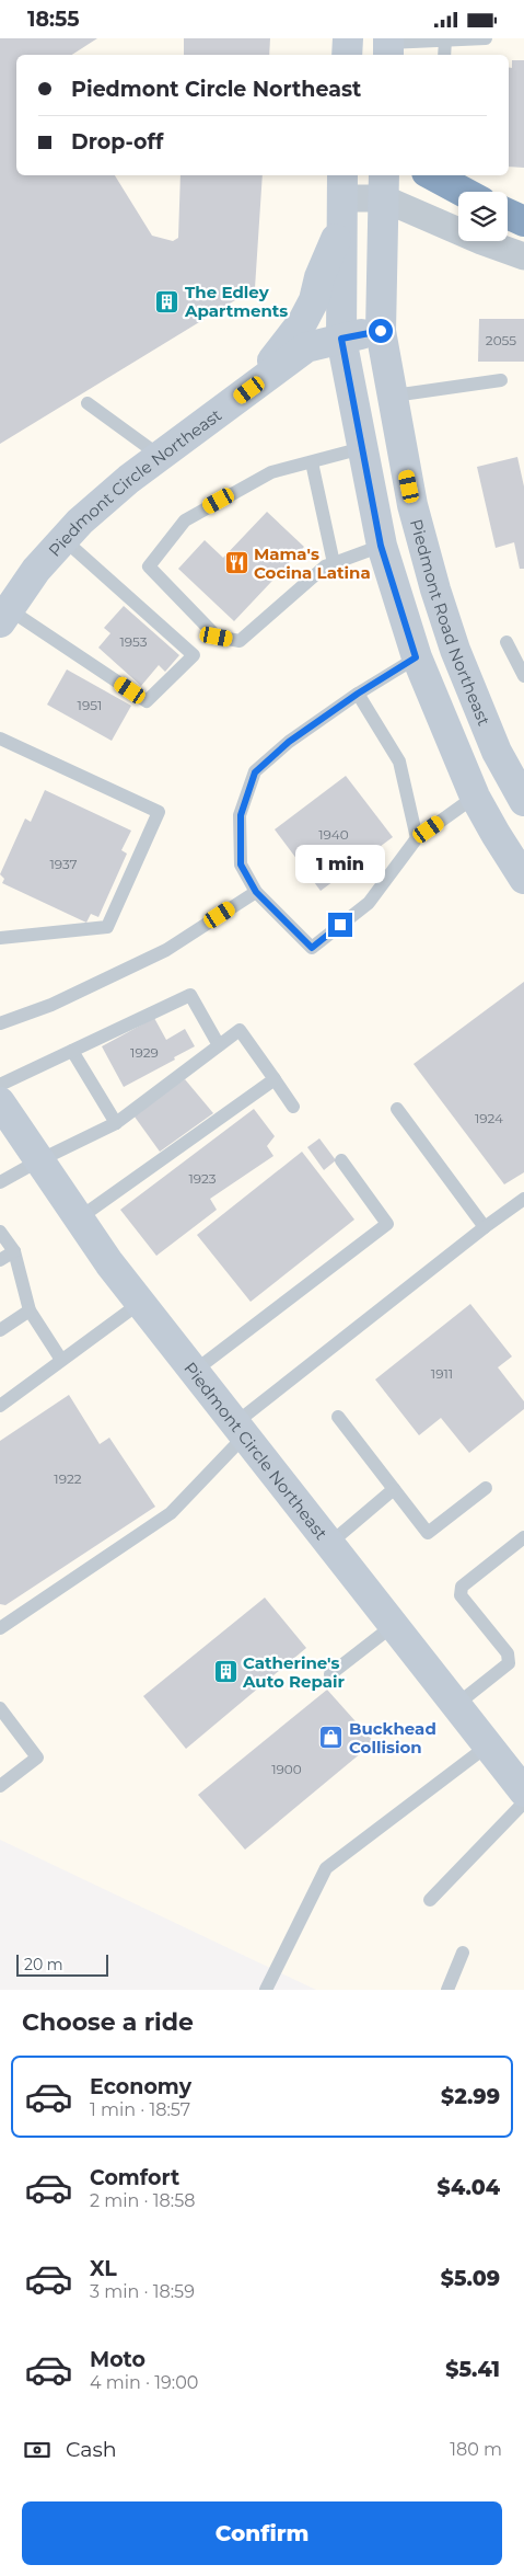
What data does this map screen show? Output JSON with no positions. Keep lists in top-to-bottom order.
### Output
{
  "streets": {
    "main road": ["Piedmont Circle Northeast", "Piedmont Road Northeast"]
  },
  "crossings": [
    ["Piedmont Circle Northeast", "Piedmont Road Northeast"]
  ],
  "places": {
    "building": ["The Edley Apartments", "Catherine's Auto Repair"],
    "restaurant": ["Mama's Cocina Latina"],
    "shop": ["Buckhead Collision"]
  },
  "house_numbers": [
    "2055",
    "1953",
    "1951",
    "1940",
    "1937",
    "1929",
    "1924",
    "1923",
    "1911",
    "1922",
    "1900"
  ],
  "scale_bar": "20 m",
  "page": {
    "status": "18:55",
    "banner": ["Piedmont Circle Northeast", "Drop-off"],
    "bubble": "1 min",
    "scale": "20 m",
    "heading": "Choose a ride",
    "list": [
      {
        "name": "Economy",
        "note": "1 min · 18:57",
        "value": "$2.99"
      },
      {
        "name": "Comfort",
        "note": "2 min · 18:58",
        "value": "$4.04"
      },
      {
        "name": "XL",
        "note": "3 min · 18:59",
        "value": "$5.09"
      },
      {
        "name": "Moto",
        "note": "4 min · 19:00",
        "value": "$5.41"
      }
    ],
    "pay": ["Cash", "180 m"],
    "buttons": "Confirm"
  }
}
